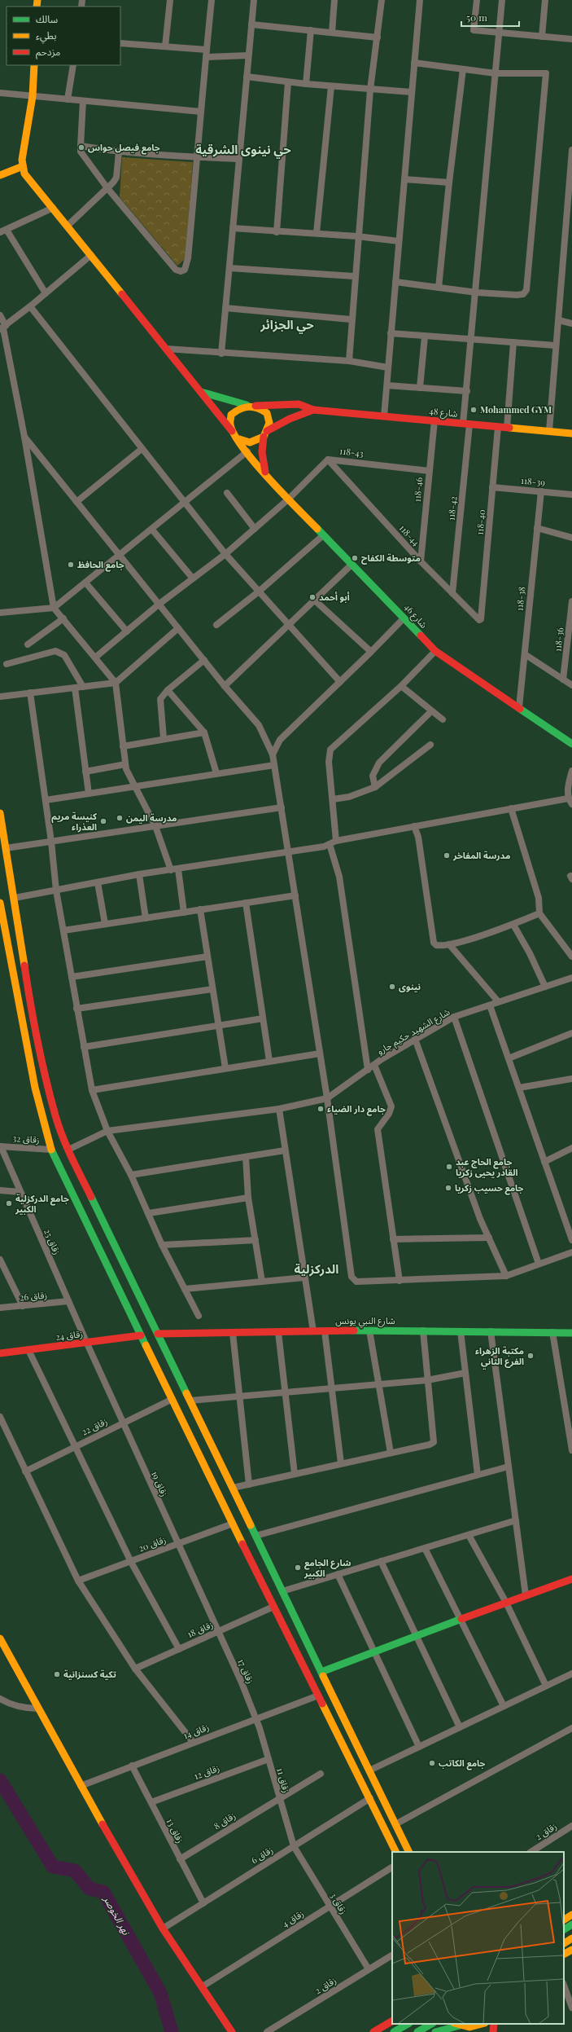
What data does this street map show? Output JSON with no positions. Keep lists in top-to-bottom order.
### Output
{
  "streets": {
    "main road": [
      "شارع 48",
      "شارع 46",
      "شارع النبي يونس",
      "زقاق 24"
    ],
    "street": [
      "118-43",
      "118-39",
      "118-46",
      "118-42",
      "118-40",
      "118-44",
      "118-38",
      "118-36",
      "شارع الشهيد حكيم جارو",
      "زقاق 32",
      "زقاق 25",
      "زقاق 26",
      "زقاق 22",
      "زقاق 19",
      "زقاق 20",
      "زقاق 18",
      "زقاق 17",
      "زقاق 14",
      "زقاق 12",
      "زقاق 11",
      "زقاق 8",
      "زقاق 13",
      "زقاق 2",
      "زقاق 6",
      "زقاق 3",
      "زقاق 4"
    ]
  },
  "crossings": [
    ["شارع 48", "118-46"],
    ["شارع 48", "118-42"],
    ["شارع 48", "118-40"],
    ["118-43", "118-46"],
    ["118-43", "118-44"],
    ["118-43", "شارع 46"],
    ["118-39", "118-40"],
    ["118-39", "118-38"],
    ["118-46", "118-44"],
    ["118-42", "118-44"],
    ["118-40", "118-44"],
    ["118-38", "شارع 46"],
    ["زقاق 32", "زقاق 25"],
    ["زقاق 25", "زقاق 26"],
    ["زقاق 25", "زقاق 24"],
    ["زقاق 25", "زقاق 19"],
    ["زقاق 24", "زقاق 19"],
    ["زقاق 22", "زقاق 19"],
    ["زقاق 19", "زقاق 20"],
    ["زقاق 19", "زقاق 18"],
    ["زقاق 19", "زقاق 17"],
    ["زقاق 18", "زقاق 17"],
    ["زقاق 17", "زقاق 14"],
    ["زقاق 17", "زقاق 11"],
    ["زقاق 14", "زقاق 11"],
    ["زقاق 14", "زقاق 13"],
    ["زقاق 12", "زقاق 11"],
    ["زقاق 12", "زقاق 13"],
    ["زقاق 11", "زقاق 8"],
    ["زقاق 11", "زقاق 6"],
    ["زقاق 11", "زقاق 3"],
    ["زقاق 8", "زقاق 13"],
    ["زقاق 13", "زقاق 6"],
    ["زقاق 2", "زقاق 3"],
    ["زقاق 6", "زقاق 3"],
    ["زقاق 3", "زقاق 4"]
  ],
  "districts": ["حي نينوى الشرقية", "حي الجزائر", "الدركزلية"],
  "water": ["نهر الخوصر"],
  "places": [
    "جامع فيصل حواس",
    "Mohammed GYM",
    "متوسطة الكفاح",
    "جامع الحافظ",
    "أبو أحمد",
    "مدرسة اليمن",
    "كنيسة مريم العذراء",
    "مدرسة المفاخر",
    "نينوى",
    "جامع دار الضياء",
    "جامع الحاج عبد القادر يحيى زكريا",
    "جامع حسيب زكريا",
    "جامع الدركزلية الكبير",
    "مكتبة الزهراء الفرع الثاني",
    "شارع الجامع الكبير",
    "تكية كسنزانية",
    "جامع الكاتب"
  ],
  "legend": ["سالك", "بطيء", "مزدحم"],
  "scale_bar": "50 m"
}
